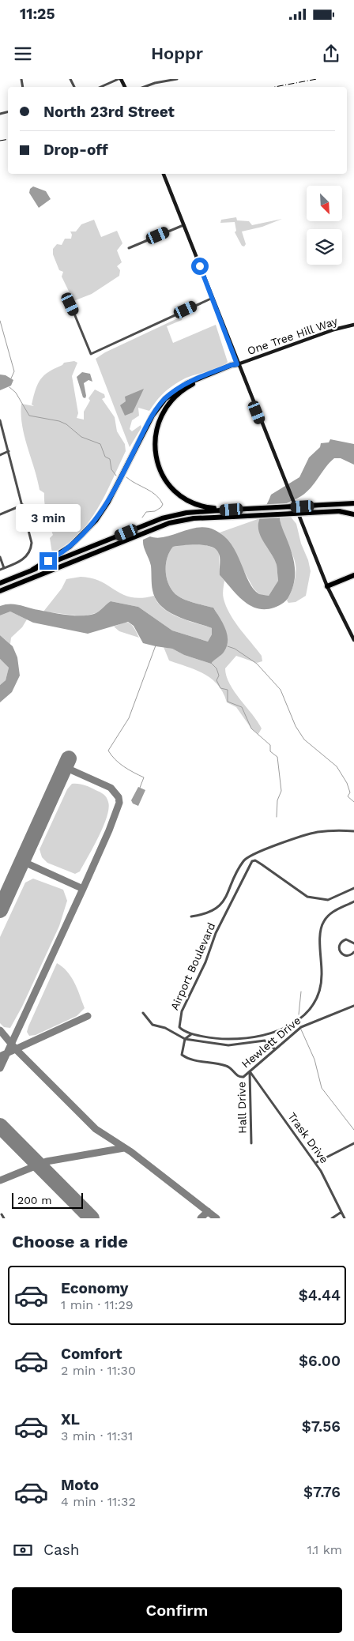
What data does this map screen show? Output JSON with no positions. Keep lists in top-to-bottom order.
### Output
{
  "streets": {
    "main road": ["One Tree Hill Way"],
    "street": [
      "Airport Boulevard",
      "Hewlett Drive",
      "Hall Drive",
      "Trask Drive"
    ]
  },
  "crossings": [
    ["Hewlett Drive", "Hall Drive"],
    ["Hewlett Drive", "Trask Drive"],
    ["Hall Drive", "Trask Drive"]
  ],
  "scale_bar": "200 m",
  "north": "bottom right",
  "page": {
    "status": "11:25",
    "header": "Hoppr",
    "banner": ["North 23rd Street", "Drop-off"],
    "bubble": "3 min",
    "scale": "200 m",
    "heading": "Choose a ride",
    "list": [
      {
        "name": "Economy",
        "note": "1 min · 11:29",
        "value": "$4.44"
      },
      {
        "name": "Comfort",
        "note": "2 min · 11:30",
        "value": "$6.00"
      },
      {
        "name": "XL",
        "note": "3 min · 11:31",
        "value": "$7.56"
      },
      {
        "name": "Moto",
        "note": "4 min · 11:32",
        "value": "$7.76"
      }
    ],
    "pay": ["Cash", "1.1 km"],
    "buttons": "Confirm"
  }
}
